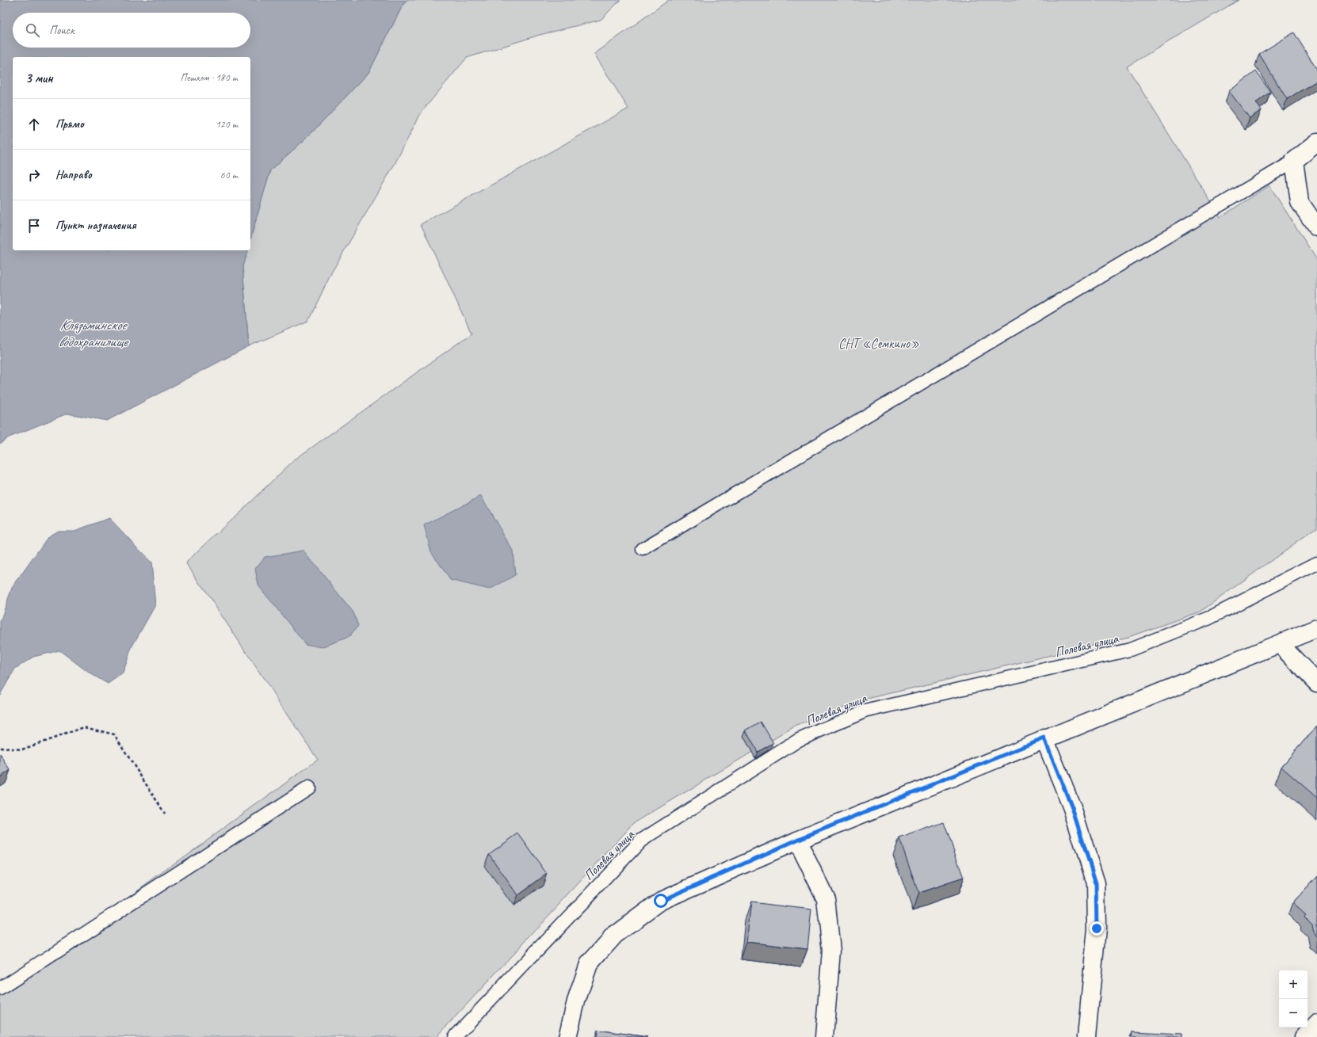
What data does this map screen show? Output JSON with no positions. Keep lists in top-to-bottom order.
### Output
{
  "streets": {
    "lane": ["Полевая улица"]
  },
  "water": ["Клязьминское водохранилище"],
  "parks": ["СНТ «Семкино»"],
  "page": {
    "search": "Поиск",
    "heading": ["3 мин", "Пешком · 180 m"],
    "list": [
      ["Прямо", "120 m"],
      ["Направо", "60 m"],
      "Пункт назначения"
    ],
    "map_buttons": ["+", "−"]
  }
}
